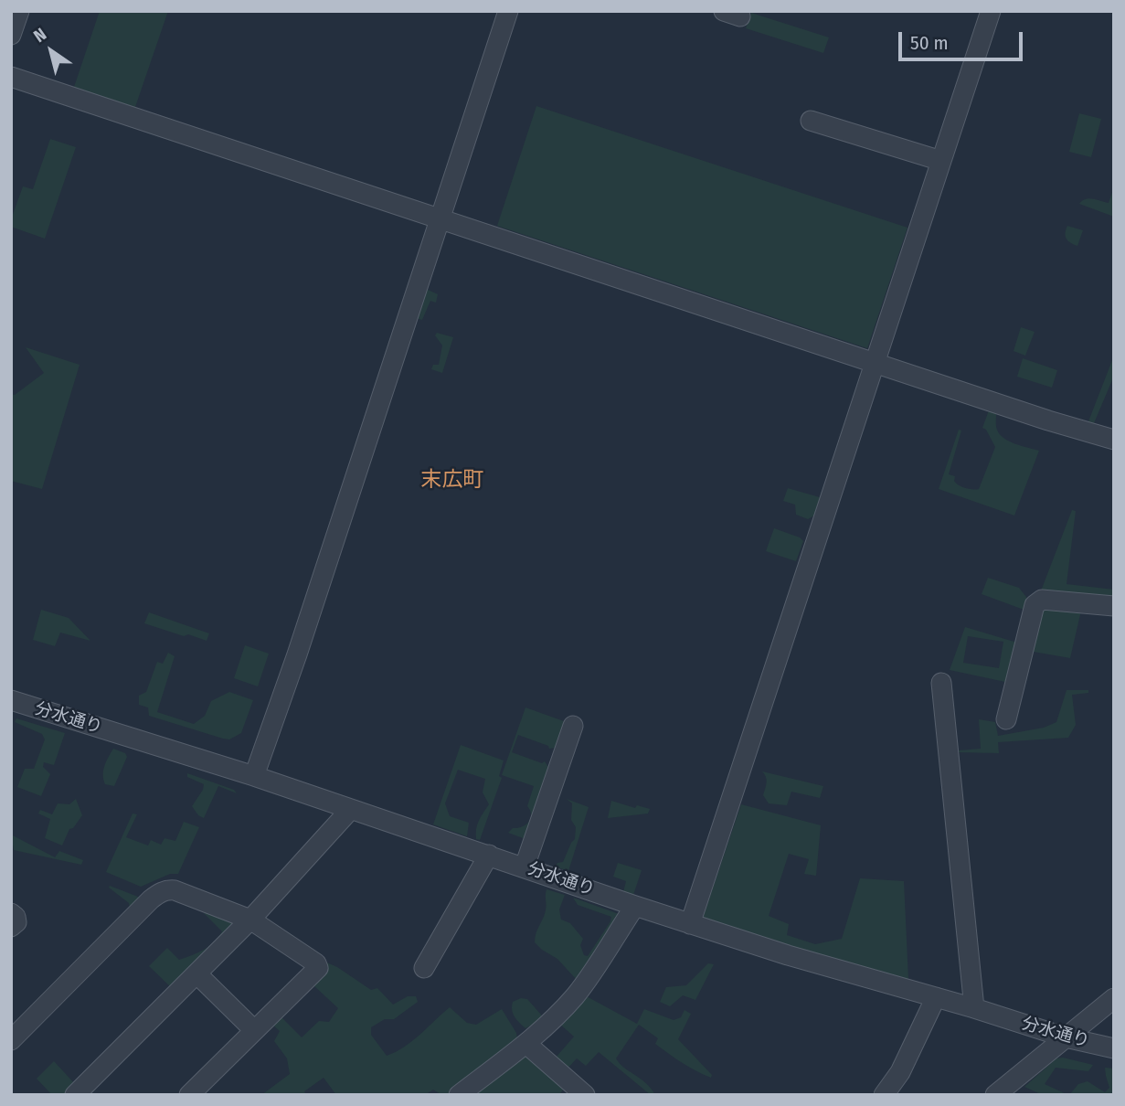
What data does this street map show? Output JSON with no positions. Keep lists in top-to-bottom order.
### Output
{
  "streets": {
    "street": ["分水通り"]
  },
  "districts": ["末広町"],
  "scale_bar": "50 m",
  "north": "top left"
}
